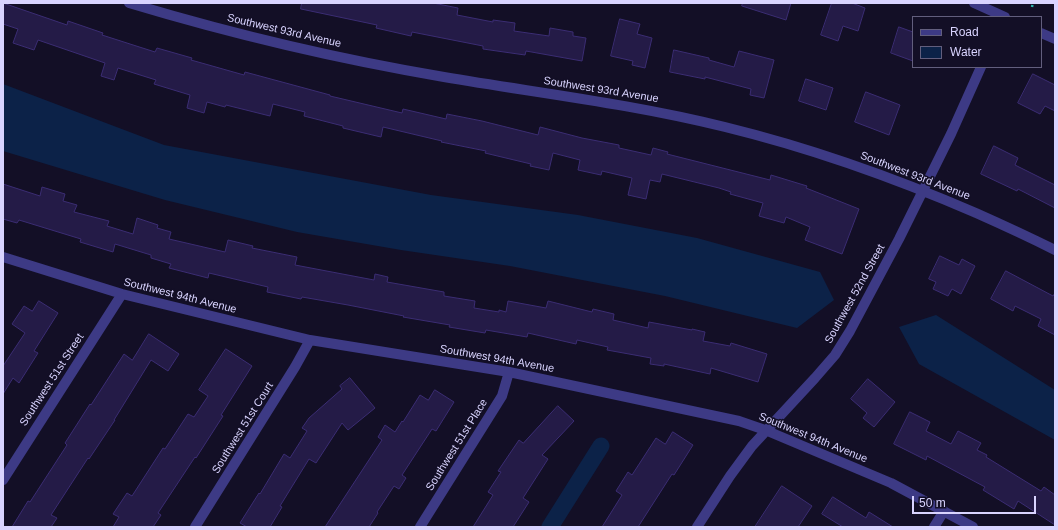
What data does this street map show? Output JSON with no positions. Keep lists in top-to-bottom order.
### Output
{
  "streets": {
    "street": [
      "Southwest 93rd Avenue",
      "Southwest 52nd Street",
      "Southwest 94th Avenue",
      "Southwest 51st Street",
      "Southwest 51st Court",
      "Southwest 51st Place"
    ]
  },
  "crossings": [
    ["Southwest 93rd Avenue", "Southwest 52nd Street"],
    ["Southwest 52nd Street", "Southwest 94th Avenue"],
    ["Southwest 94th Avenue", "Southwest 51st Street"],
    ["Southwest 94th Avenue", "Southwest 51st Court"],
    ["Southwest 94th Avenue", "Southwest 51st Place"]
  ],
  "legend": ["Road", "Water"],
  "scale_bar": "50 m"
}
